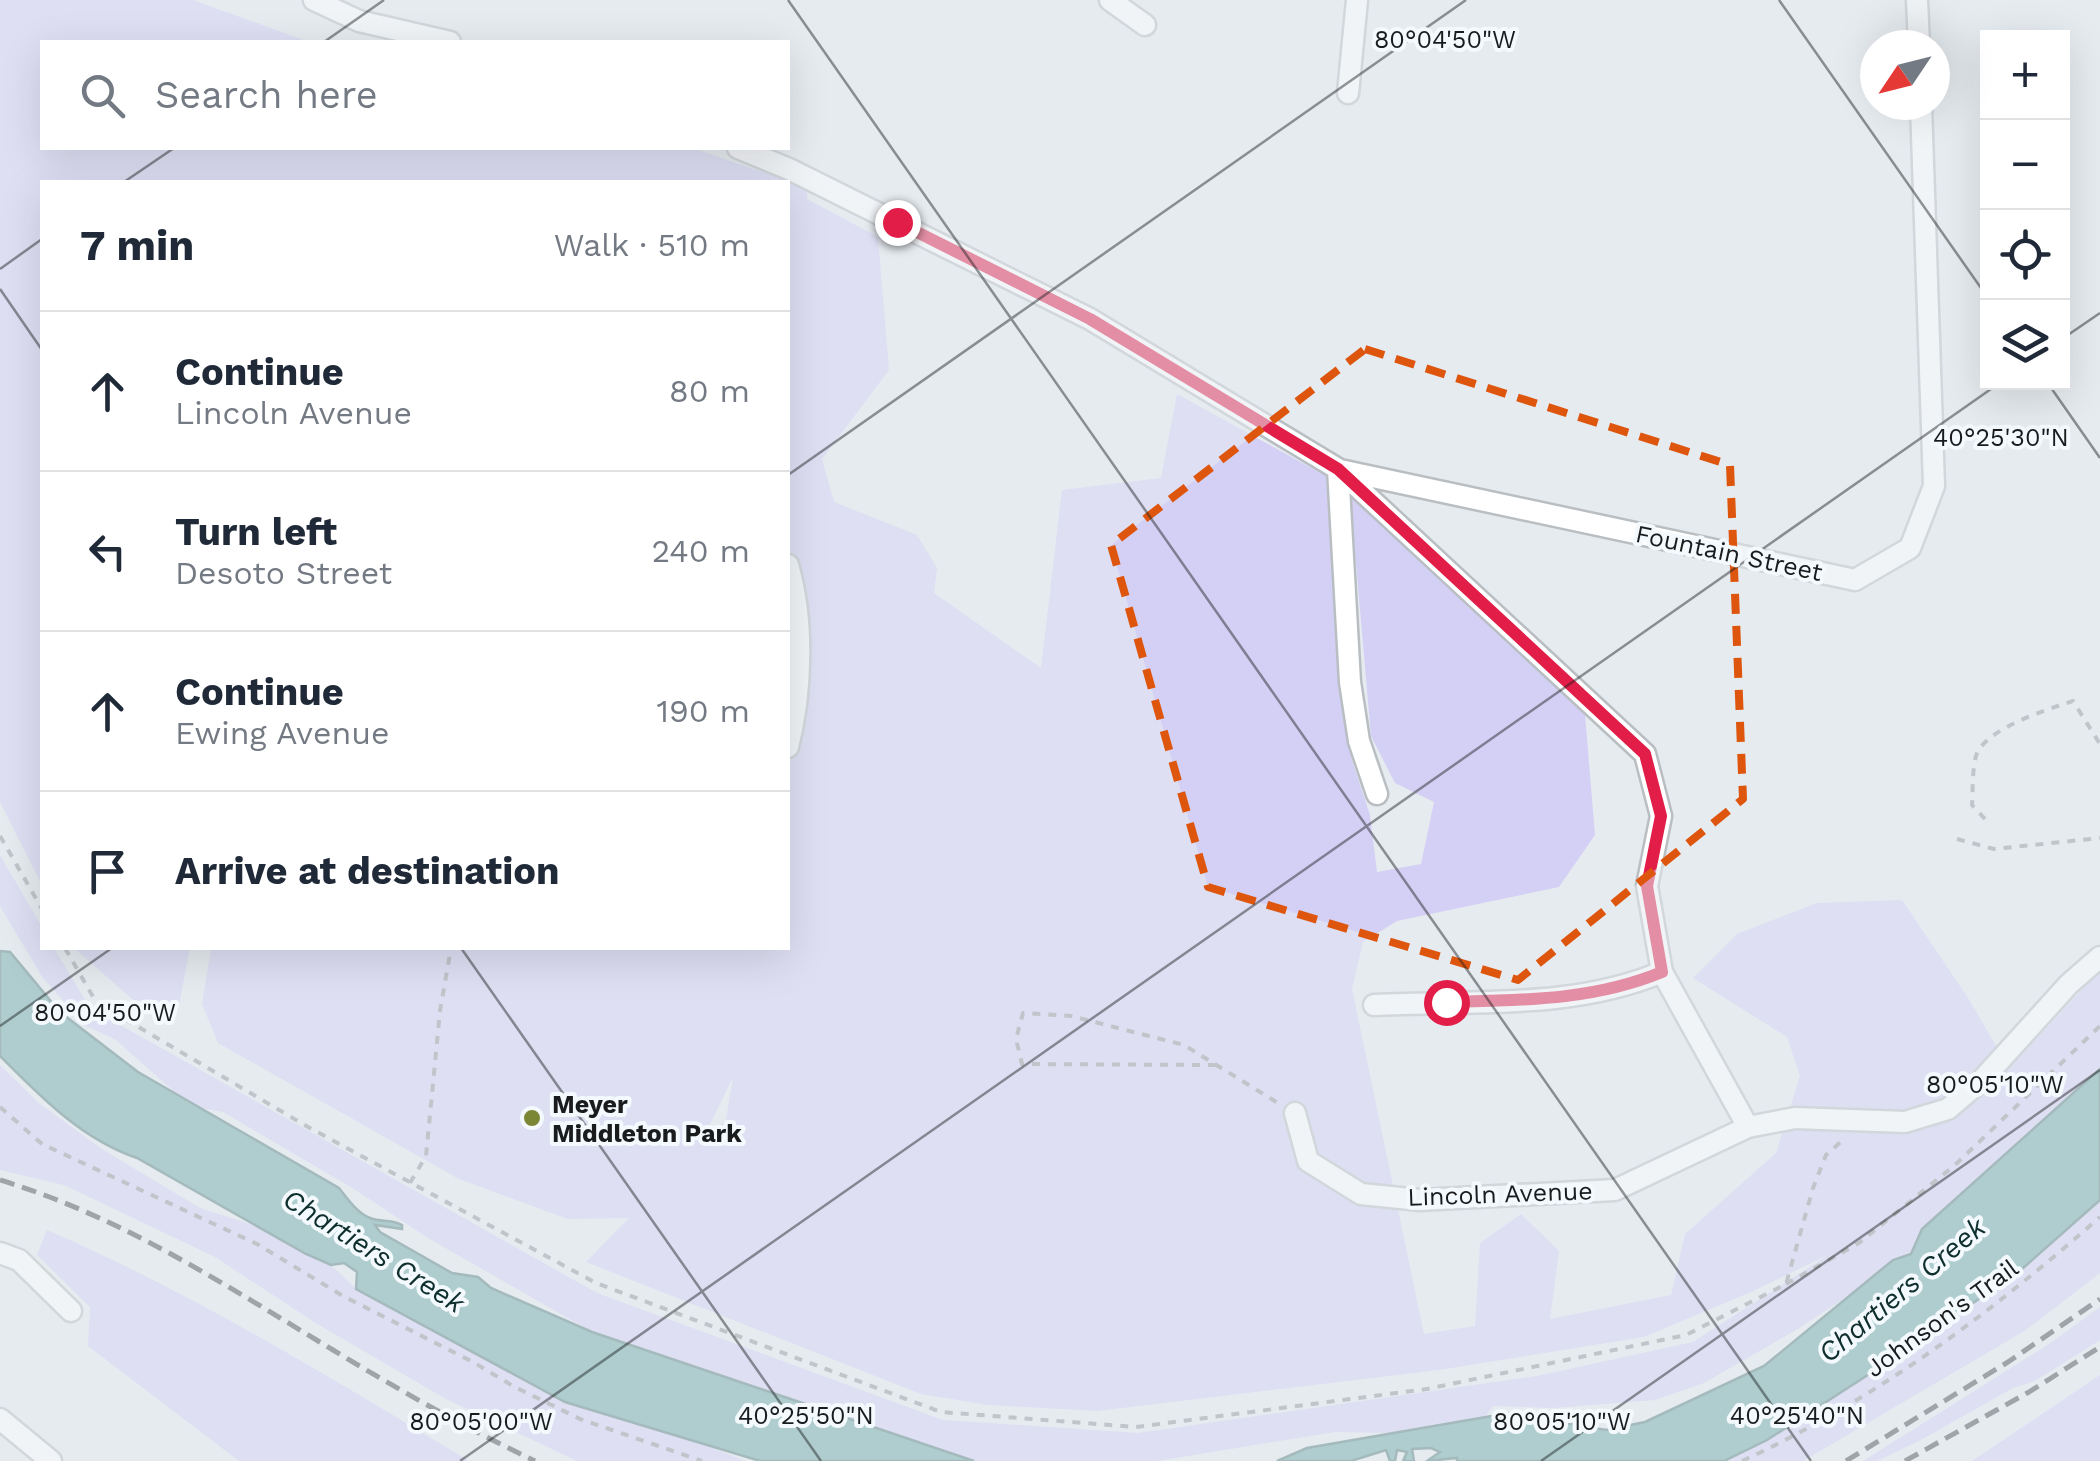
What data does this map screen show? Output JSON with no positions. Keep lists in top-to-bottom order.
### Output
{
  "streets": {
    "street": ["Fountain Street", "Lincoln Avenue"],
    "path": ["Johnson's Trail"]
  },
  "water": ["Chartiers Creek"],
  "places": ["Meyer Middleton Park"],
  "north": "bottom left",
  "page": {
    "map_buttons": ["+", "−"],
    "search": "Search here",
    "heading": ["7 min", "Walk · 510 m"],
    "list": [
      ["Continue", "Lincoln Avenue", "80 m"],
      ["Turn left", "Desoto Street", "240 m"],
      ["Continue", "Ewing Avenue", "190 m"],
      "Arrive at destination"
    ]
  },
  "coordinates": [
    "80°04'50\"W",
    "40°25'30\"N",
    "80°05'10\"W",
    "40°25'50\"N",
    "40°25'40\"N",
    "80°05'00\"W"
  ]
}
